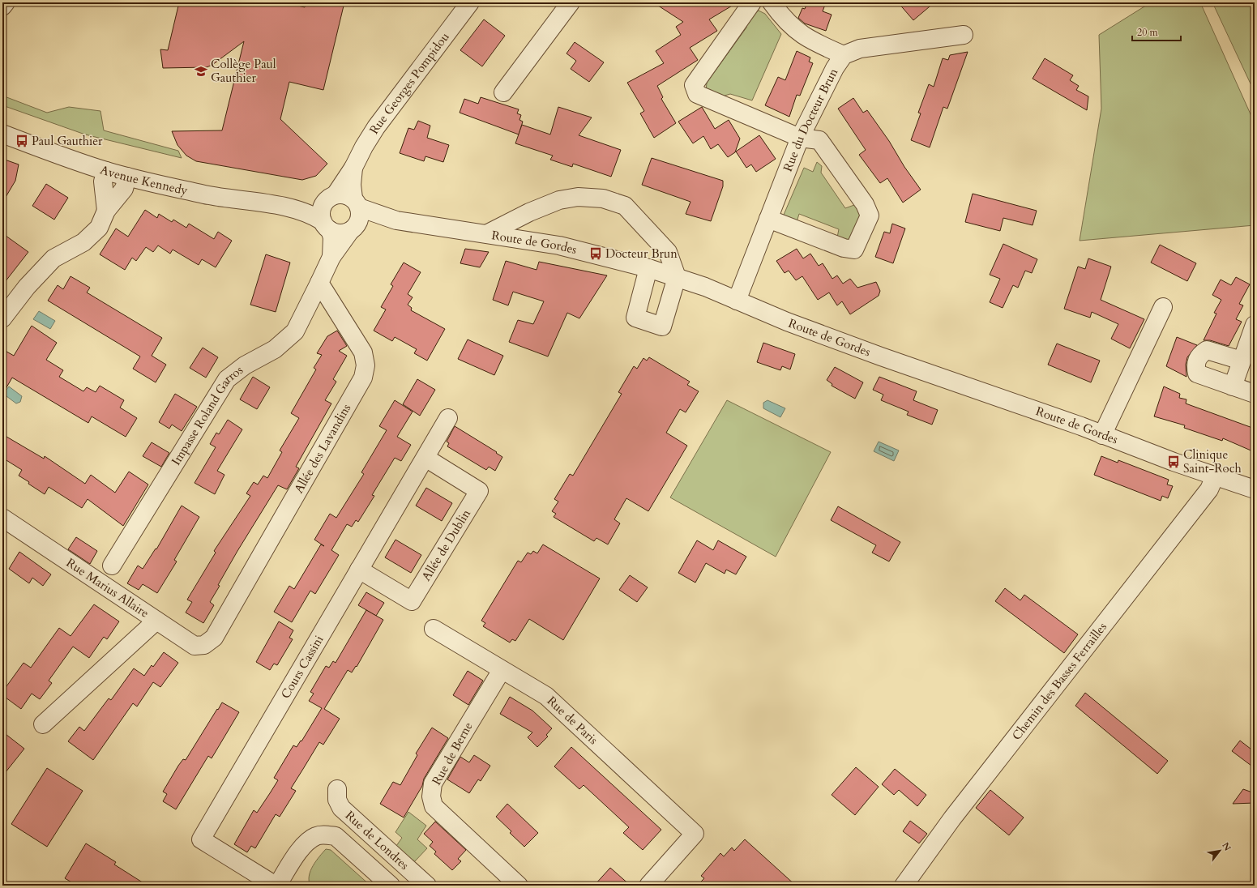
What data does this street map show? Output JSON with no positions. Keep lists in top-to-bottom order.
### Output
{
  "streets": {
    "street": [
      "Rue Georges Pompidou",
      "Rue du Docteur Brun",
      "Avenue Kennedy",
      "Route de Gordes",
      "Impasse Roland Garros",
      "Allée des Lavandins",
      "Allée de Dublin",
      "Rue Marius Allaire",
      "Cours Cassini",
      "Chemin des Basses Ferrailles",
      "Rue de Paris",
      "Rue de Berne",
      "Rue de Londres"
    ]
  },
  "crossings": [
    ["Rue Georges Pompidou", "Avenue Kennedy"],
    ["Rue Georges Pompidou", "Route de Gordes"],
    ["Rue du Docteur Brun", "Route de Gordes"],
    ["Avenue Kennedy", "Route de Gordes"],
    ["Route de Gordes", "Chemin des Basses Ferrailles"],
    ["Impasse Roland Garros", "Allée des Lavandins"],
    ["Allée des Lavandins", "Rue Marius Allaire"],
    ["Allée de Dublin", "Cours Cassini"],
    ["Rue de Paris", "Rue de Berne"]
  ],
  "places": {
    "school or university": ["Collège Paul Gauthier"],
    "bus stop": ["Paul Gauthier", "Docteur Brun", "Clinique Saint-Roch"]
  },
  "scale_bar": "20 m",
  "north": "top right"
}
